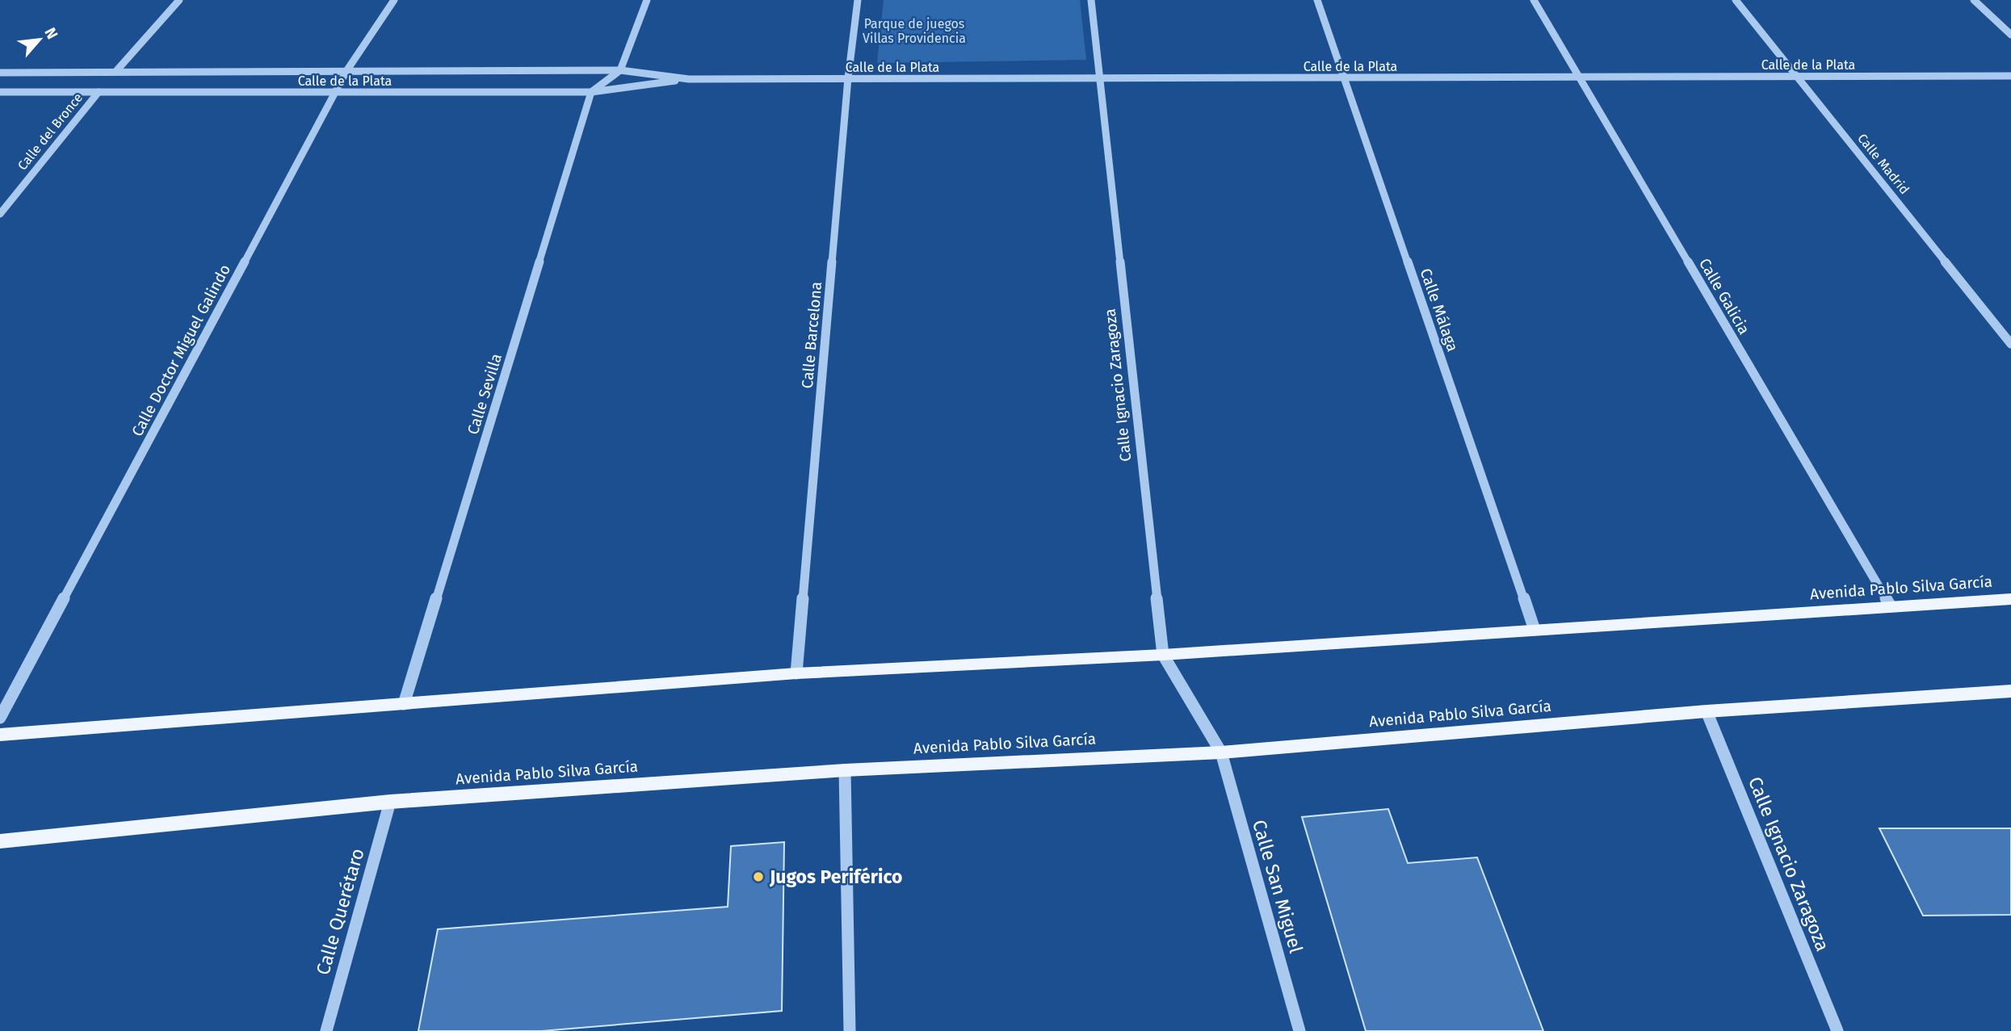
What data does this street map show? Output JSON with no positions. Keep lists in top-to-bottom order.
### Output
{
  "streets": {
    "main road": ["Avenida Pablo Silva García"],
    "street": [
      "Calle de la Plata",
      "Calle del Bronce",
      "Calle Madrid",
      "Calle Galicia",
      "Calle Málaga",
      "Calle Barcelona",
      "Calle Doctor Miguel Galindo",
      "Calle Ignacio Zaragoza",
      "Calle Sevilla",
      "Calle San Miguel",
      "Calle Querétaro"
    ]
  },
  "crossings": [
    ["Calle de la Plata", "Calle del Bronce"],
    ["Calle de la Plata", "Calle Madrid"],
    ["Calle de la Plata", "Calle Galicia"],
    ["Calle de la Plata", "Calle Málaga"],
    ["Calle de la Plata", "Calle Barcelona"],
    ["Calle de la Plata", "Calle Doctor Miguel Galindo"],
    ["Calle de la Plata", "Calle Ignacio Zaragoza"],
    ["Calle de la Plata", "Calle Sevilla"],
    ["Calle Galicia", "Avenida Pablo Silva García"],
    ["Calle Málaga", "Avenida Pablo Silva García"],
    ["Calle Barcelona", "Avenida Pablo Silva García"],
    ["Calle Ignacio Zaragoza", "Avenida Pablo Silva García"],
    ["Calle Ignacio Zaragoza", "Calle San Miguel"],
    ["Calle Sevilla", "Avenida Pablo Silva García"],
    ["Avenida Pablo Silva García", "Calle San Miguel"],
    ["Avenida Pablo Silva García", "Calle Querétaro"]
  ],
  "parks": ["Parque de juegos Villas Providencia"],
  "places": ["Jugos Periférico"],
  "north": "top right"
}
